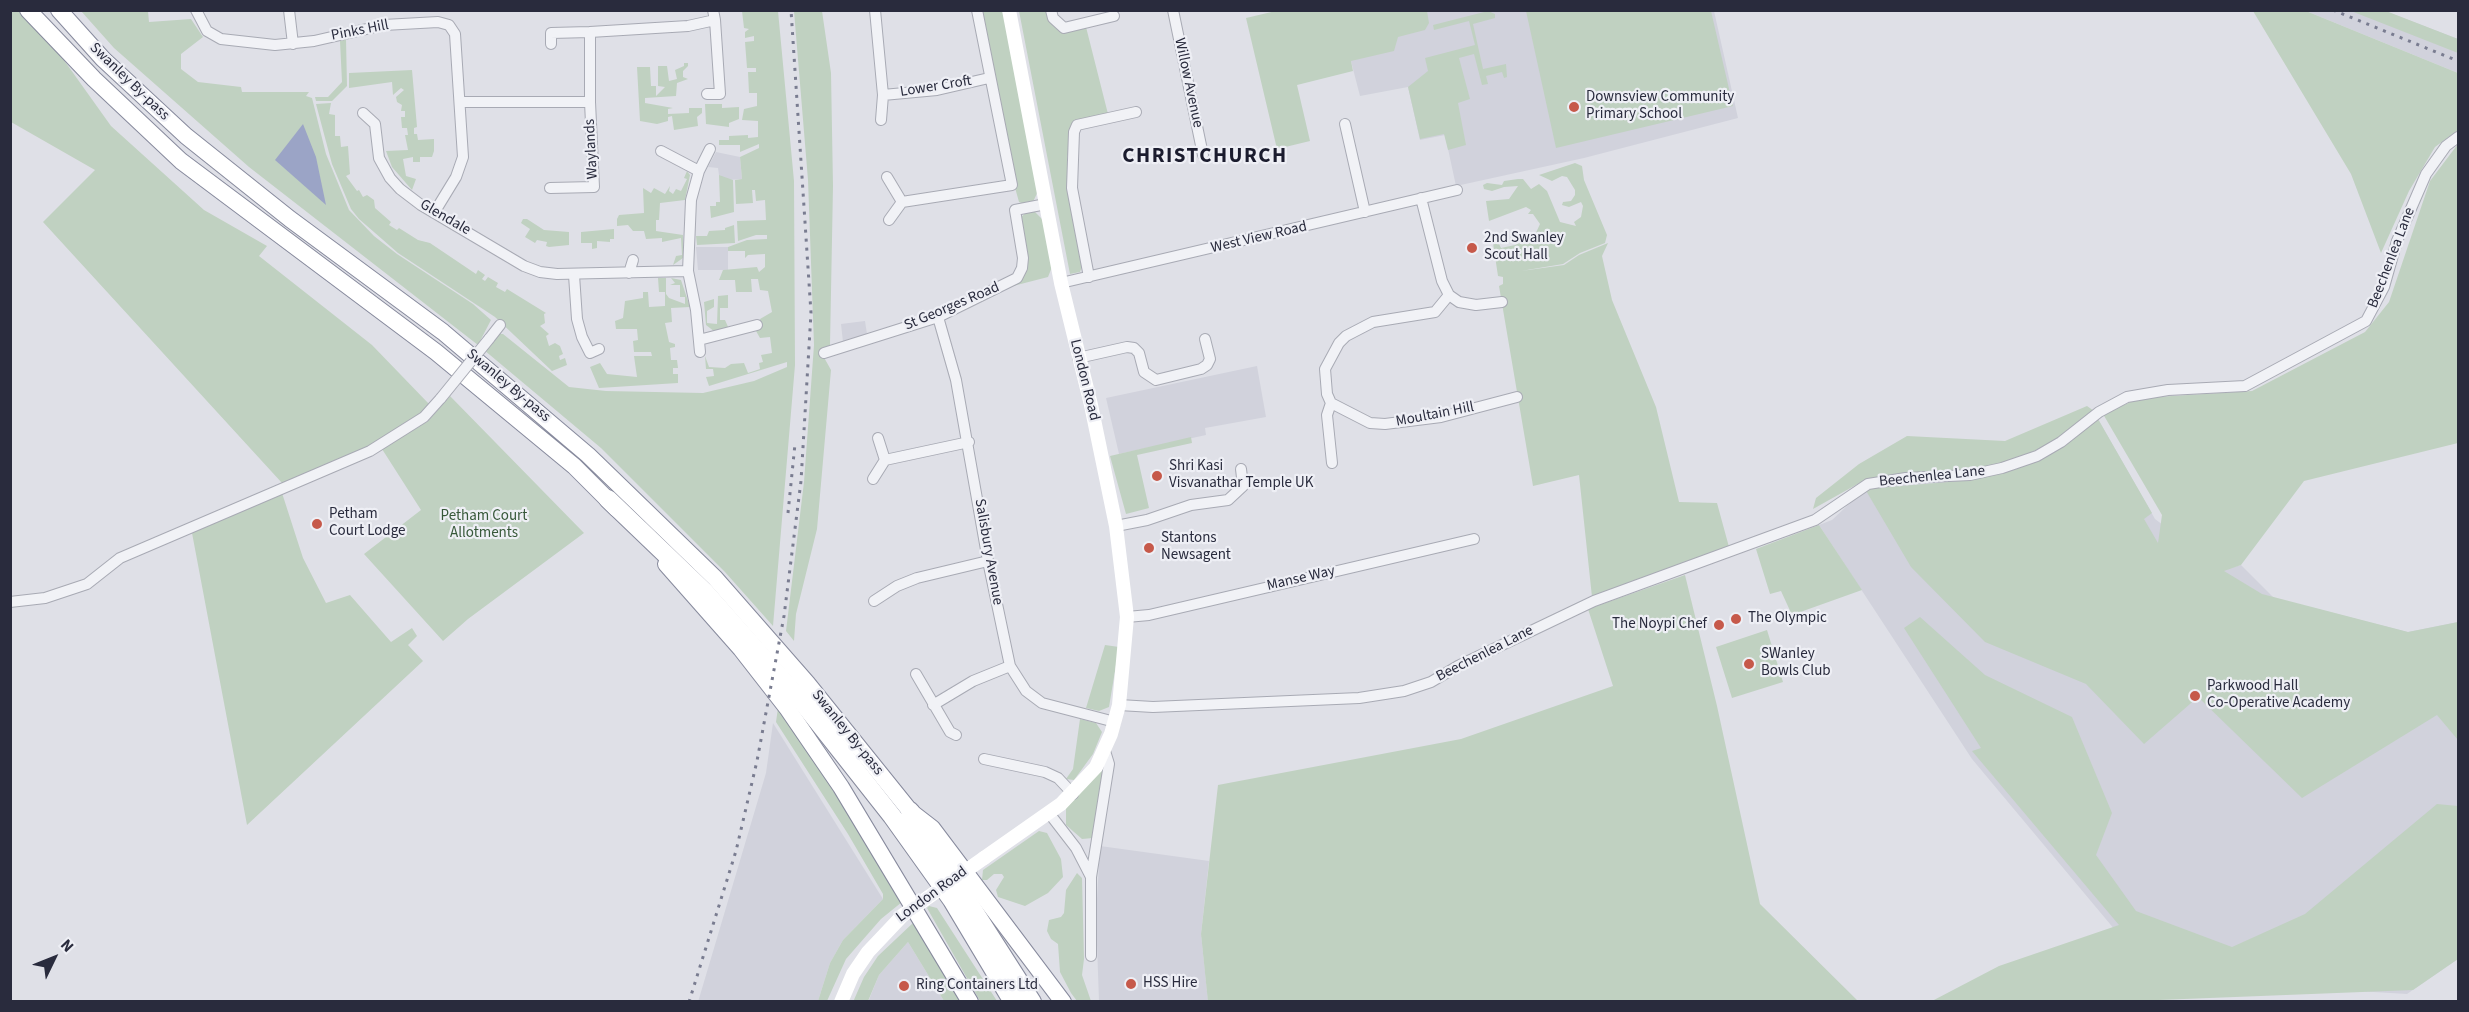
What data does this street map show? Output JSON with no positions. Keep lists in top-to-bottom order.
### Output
{
  "streets": {
    "highway": ["Swanley By-pass"],
    "main road": ["London Road"],
    "street": [
      "Pinks Hill",
      "Willow Avenue",
      "Lower Croft",
      "Waylands",
      "Glendale",
      "West View Road",
      "Beechenlea Lane",
      "St Georges Road",
      "Moultain Hill",
      "Salisbury Avenue",
      "Manse Way"
    ]
  },
  "crossings": [
    ["Pinks Hill", "Waylands"],
    ["Pinks Hill", "Glendale"],
    ["West View Road", "London Road"],
    ["Beechenlea Lane", "London Road"],
    ["St Georges Road", "London Road"],
    ["St Georges Road", "Salisbury Avenue"],
    ["London Road", "Salisbury Avenue"],
    ["London Road", "Manse Way"]
  ],
  "districts": ["CHRISTCHURCH"],
  "parks": ["Petham Court Allotments"],
  "places": [
    "Downsview Community Primary School",
    "2nd Swanley Scout Hall",
    "Shri Kasi Visvanathar Temple UK",
    "Petham Court Lodge",
    "Stantons Newsagent",
    "The Olympic",
    "The Noypi Chef",
    "SWanley Bowls Club",
    "Parkwood Hall Co-Operative Academy",
    "HSS Hire",
    "Ring Containers Ltd"
  ],
  "north": "top right"
}
